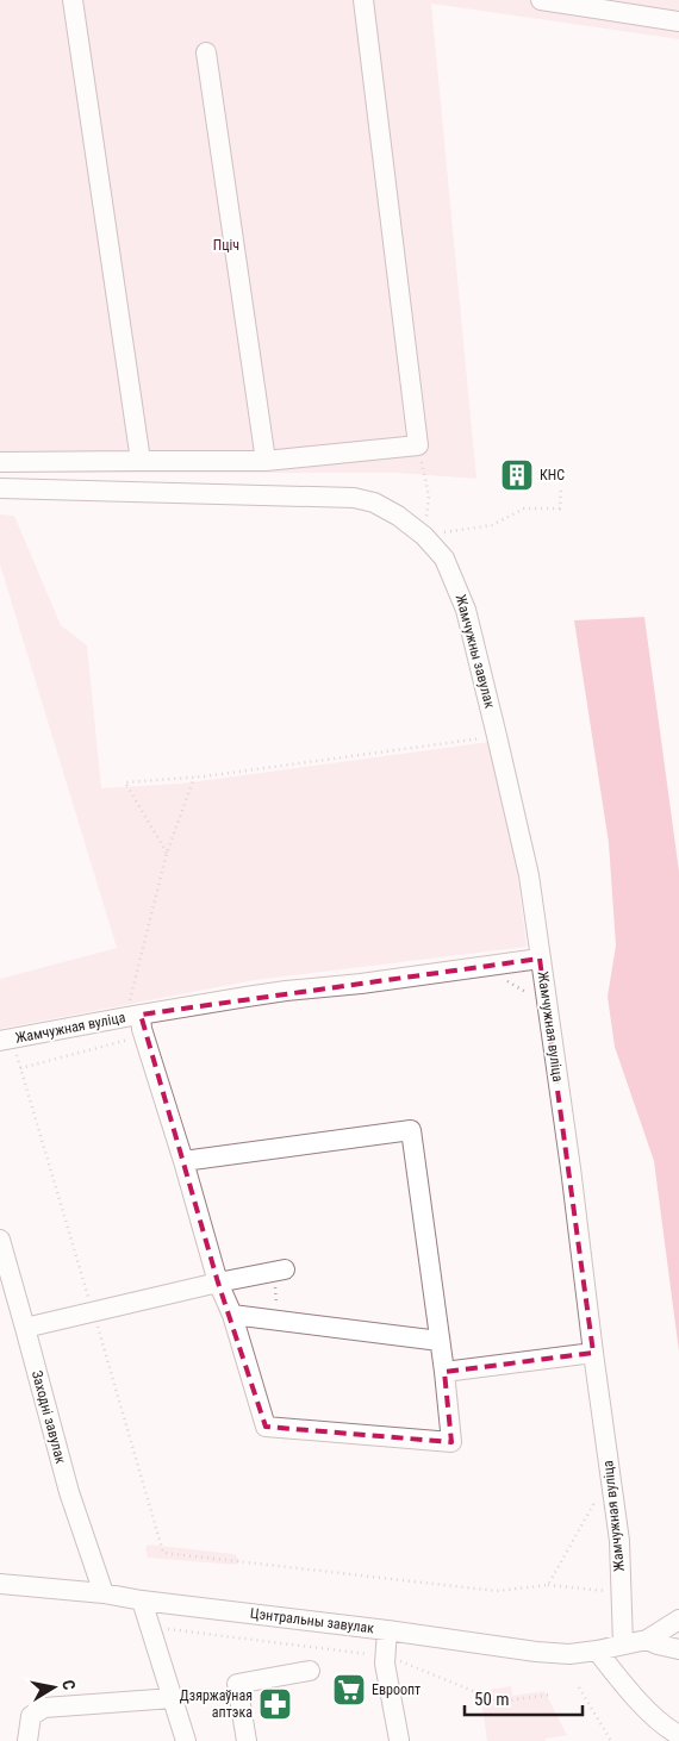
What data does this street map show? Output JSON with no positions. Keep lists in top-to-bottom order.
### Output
{
  "streets": {
    "street": [
      "Жамчужны завулак",
      "Жамчужная вуліца",
      "Заходні завулак",
      "Цэнтральны завулак"
    ]
  },
  "crossings": [
    ["Жамчужны завулак", "Жамчужная вуліца"],
    ["Жамчужная вуліца", "Цэнтральны завулак"],
    ["Заходні завулак", "Цэнтральны завулак"]
  ],
  "parks": ["Пціч"],
  "places": {
    "building": ["КНС"],
    "supermarket": ["Евроопт"],
    "pharmacy": ["Дзяржаўная аптэка"]
  },
  "scale_bar": "50 m",
  "north": "right"
}
